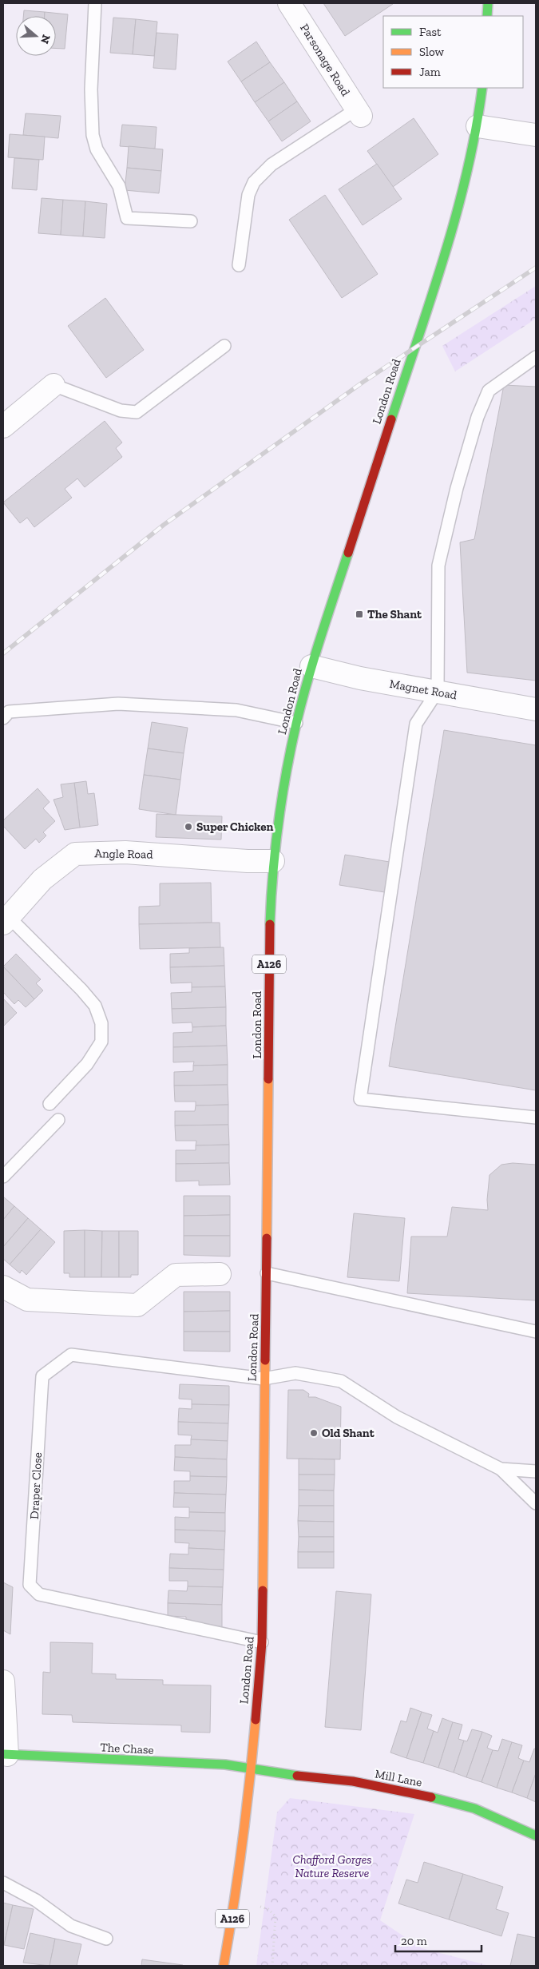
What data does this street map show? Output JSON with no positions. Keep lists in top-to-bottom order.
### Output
{
  "streets": {
    "main road": [
      "London Road",
      "A126",
      "The Chase",
      "Mill Lane"
    ],
    "street": ["Parsonage Road", "Magnet Road", "Angle Road"],
    "lane": ["Draper Close"]
  },
  "crossings": [
    ["London Road", "Magnet Road"],
    ["London Road", "Angle Road"],
    ["London Road", "Draper Close"],
    ["London Road", "The Chase"],
    ["London Road", "Mill Lane"],
    ["The Chase", "Mill Lane"]
  ],
  "parks": ["Chafford Gorges Nature Reserve"],
  "places": {
    "transit": ["The Shant"],
    "other": ["Super Chicken", "Old Shant"]
  },
  "legend": ["Fast", "Slow", "Jam"],
  "scale_bar": "20 m",
  "north": "right"
}
